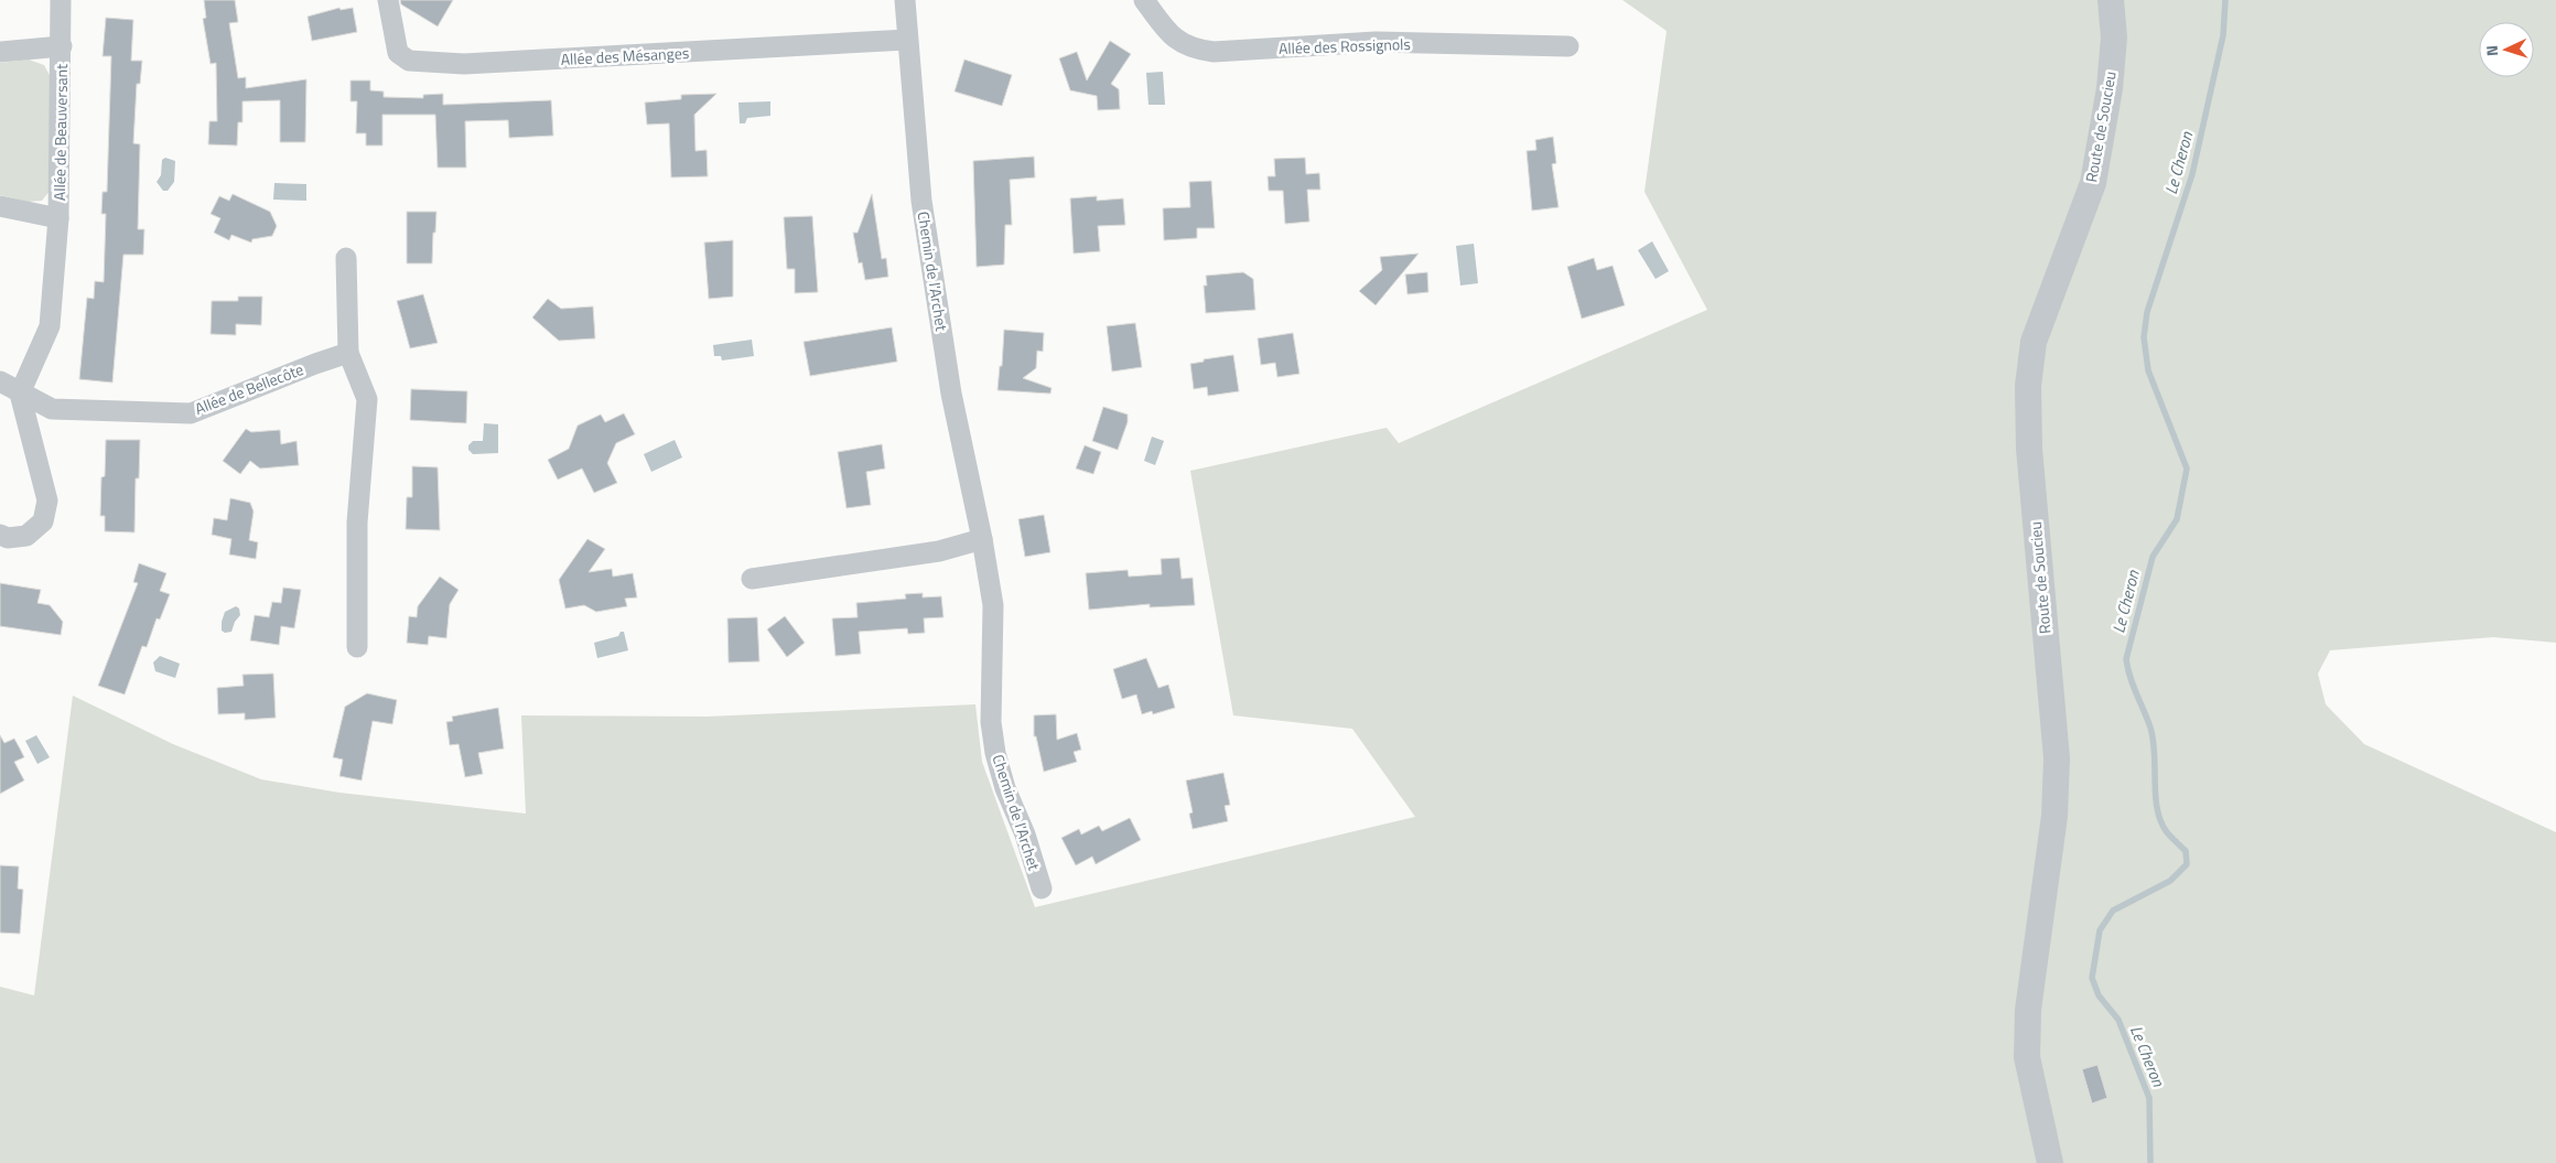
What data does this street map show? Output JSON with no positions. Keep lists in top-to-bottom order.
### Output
{
  "streets": {
    "street": [
      "Allée des Rossignols",
      "Allée des Mésanges",
      "Route de Soucieu",
      "Allée de Beauversant",
      "Chemin de l'Archet",
      "Allée de Bellecôte"
    ]
  },
  "crossings": [
    ["Allée des Mésanges", "Chemin de l'Archet"],
    ["Allée de Beauversant", "Allée de Bellecôte"]
  ],
  "water": ["Le Cheron"],
  "north": "left"
}
